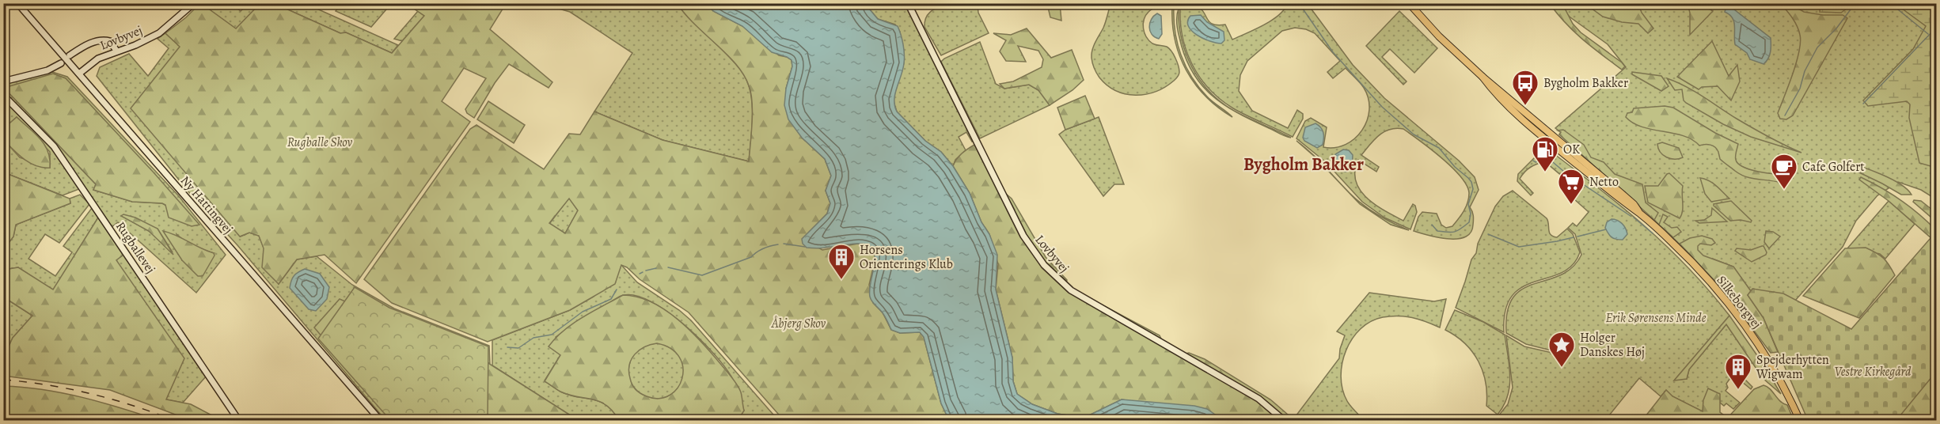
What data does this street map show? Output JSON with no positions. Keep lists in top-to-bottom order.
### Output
{
  "streets": {
    "main road": ["Silkeborgvej"],
    "street": ["Lovbyvej", "Ny Hattingvej", "Rugballevej"]
  },
  "crossings": [
    ["Lovbyvej", "Ny Hattingvej"]
  ],
  "districts": ["Bygholm Bakker"],
  "parks": [
    "Rugballe Skov",
    "Erik Sørensens Minde",
    "Åbjerg Skov",
    "Vestre Kirkegård"
  ],
  "places": {
    "bus stop": ["Bygholm Bakker"],
    "fuel station": ["OK"],
    "cafe": ["Cafe Golfert"],
    "supermarket": ["Netto"],
    "building": ["Horsens Orienterings Klub", "Spejderhytten Wigwam"],
    "place": ["Holger Danskes Høj"]
  }
}
